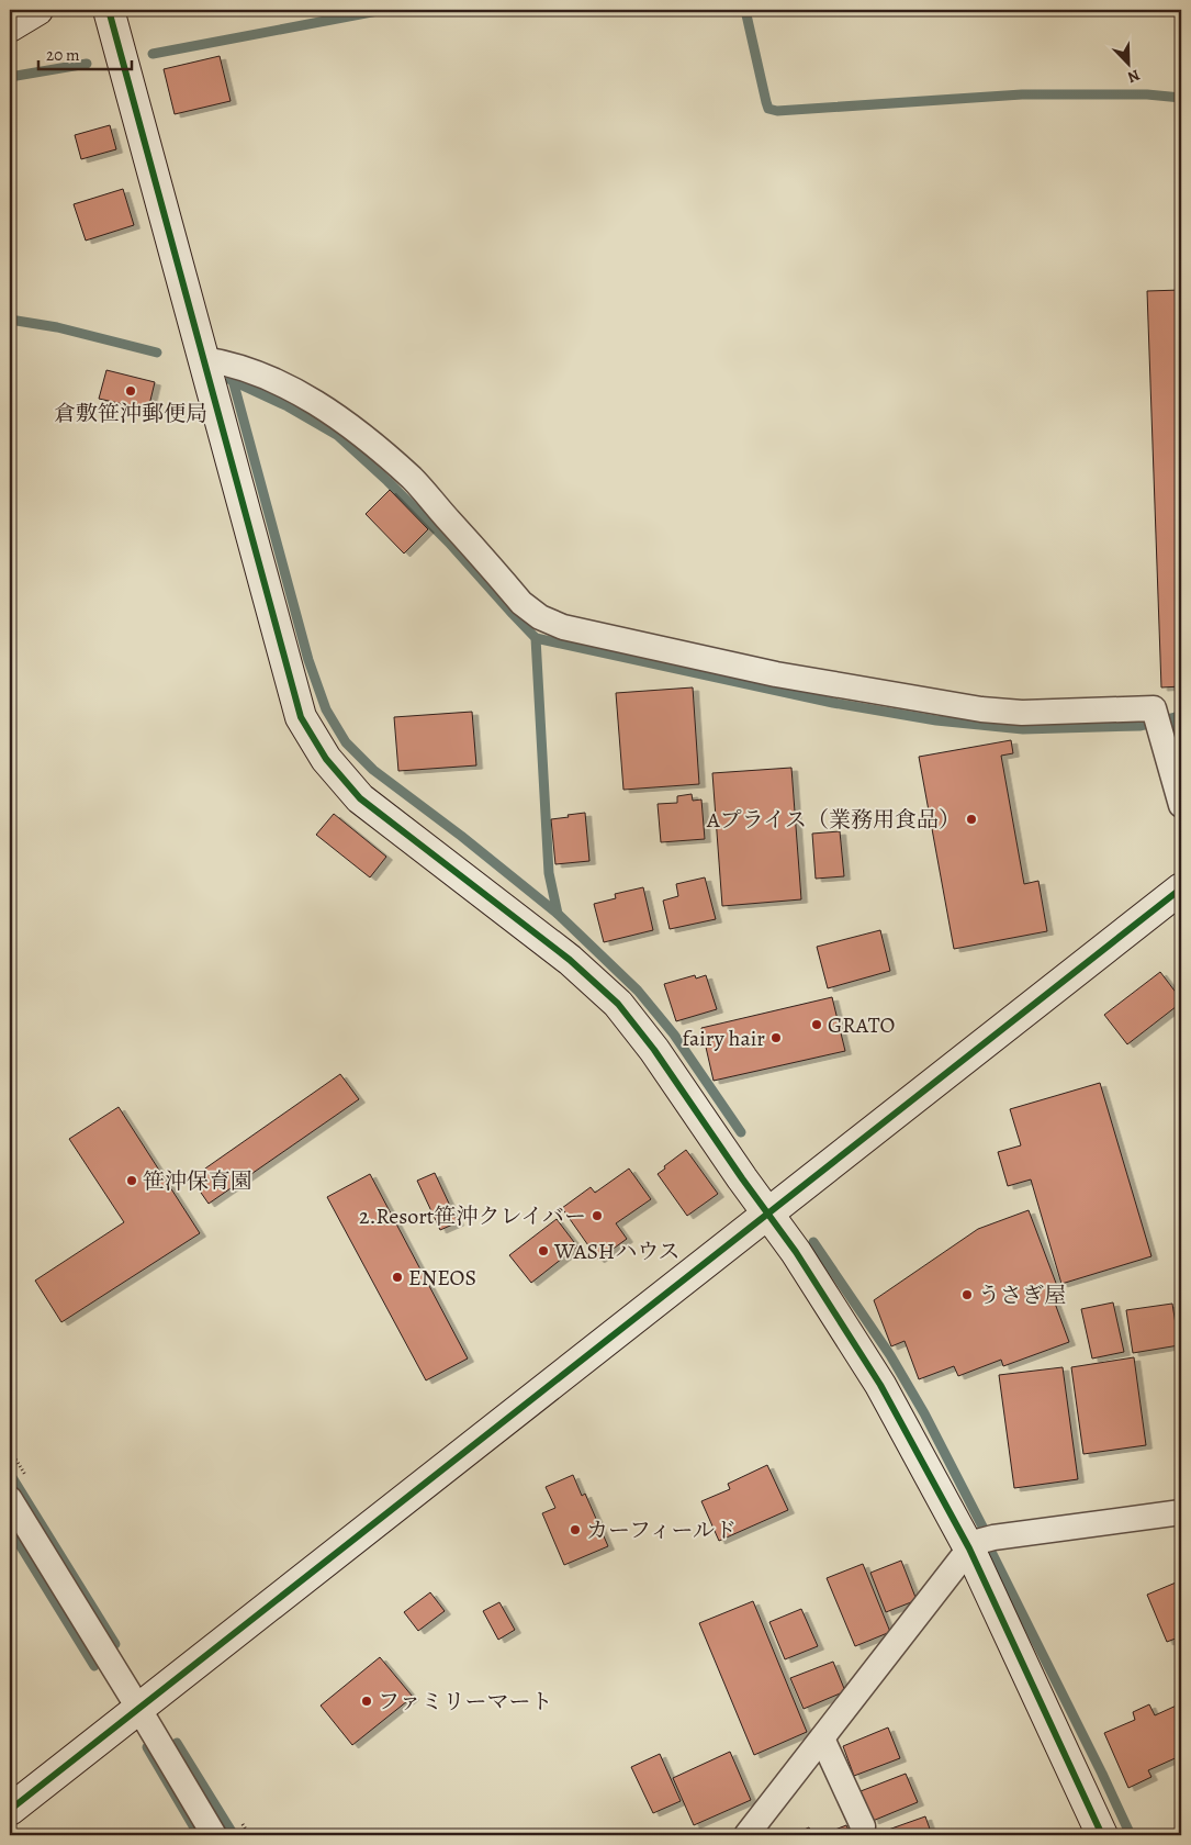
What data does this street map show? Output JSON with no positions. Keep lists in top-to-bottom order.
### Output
{
  "places": [
    "倉敷笹沖郵便局",
    "Aプライス（業務用食品）",
    "GRATO",
    "fairy hair",
    "笹沖保育園",
    "2.Resort笹沖クレイバー",
    "WASHハウス",
    "ENEOS",
    "うさぎ屋",
    "カーフィールド",
    "ファミリーマート"
  ],
  "scale_bar": "20 m",
  "north": "bottom right"
}
